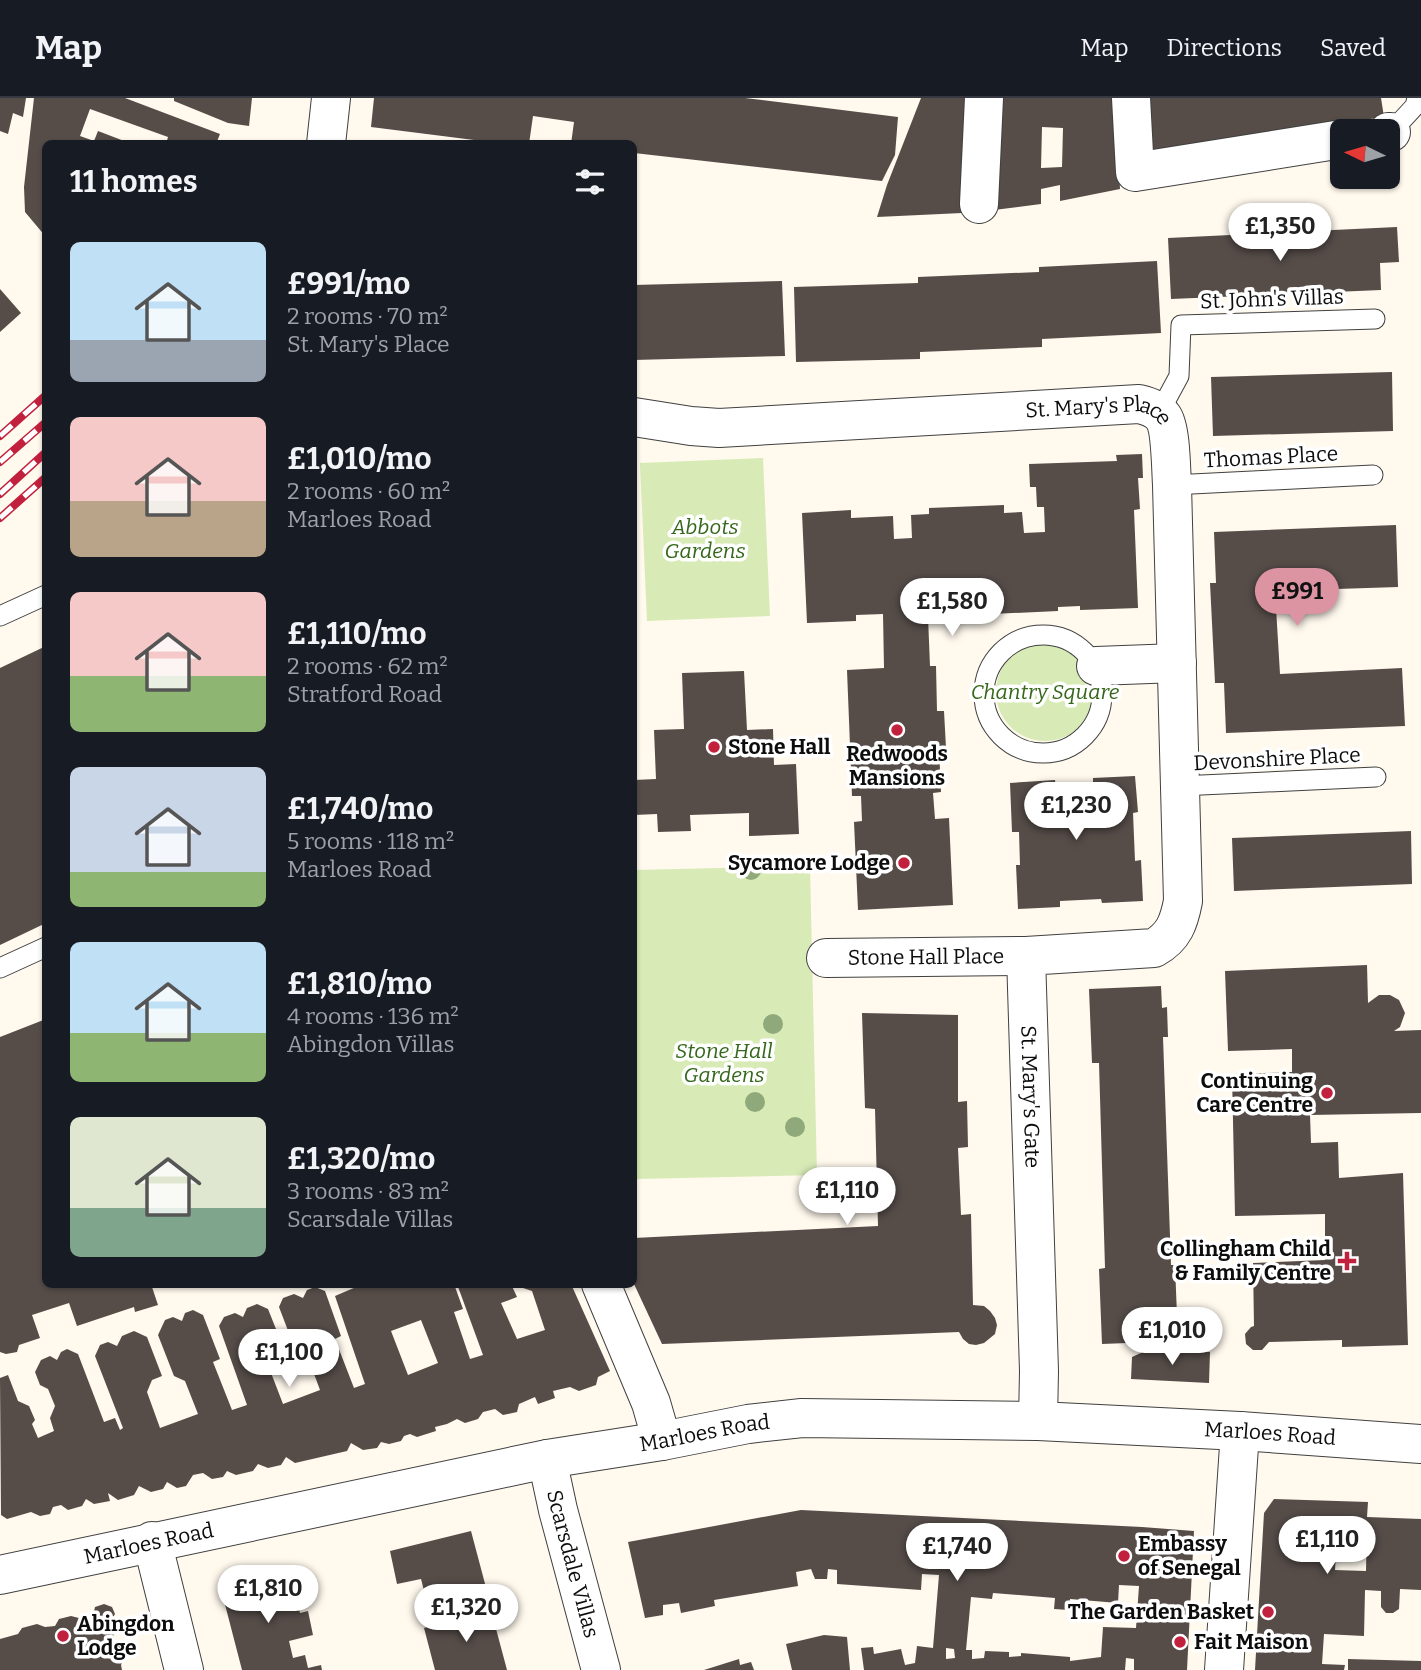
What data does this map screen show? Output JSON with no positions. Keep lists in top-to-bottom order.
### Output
{
  "streets": {
    "street": [
      "St. Mary's Place",
      "Stone Hall Place",
      "St. Mary's Gate",
      "Marloes Road",
      "Scarsdale Villas"
    ],
    "lane": ["St. John's Villas", "Thomas Place", "Devonshire Place"]
  },
  "crossings": [
    ["St. John's Villas", "St. Mary's Place"],
    ["St. Mary's Place", "Thomas Place"],
    ["St. Mary's Place", "Devonshire Place"],
    ["St. Mary's Place", "Stone Hall Place"],
    ["St. Mary's Place", "St. Mary's Gate"],
    ["Stone Hall Place", "St. Mary's Gate"],
    ["St. Mary's Gate", "Marloes Road"],
    ["Marloes Road", "Scarsdale Villas"]
  ],
  "parks": ["Abbots Gardens", "Chantry Square", "Stone Hall Gardens"],
  "places": {
    "other": [
      "Redwoods Mansions",
      "Stone Hall",
      "Sycamore Lodge",
      "Continuing Care Centre",
      "Embassy of Senegal",
      "The Garden Basket",
      "Abingdon Lodge",
      "Fait Maison"
    ],
    "health": ["Collingham Child & Family Centre"]
  },
  "north": "left",
  "page": {
    "header": "Map",
    "nav": ["Map", "Directions", "Saved"],
    "heading": "11 homes",
    "price": [
      "£1,350",
      "£991",
      "£1,580",
      "£1,230",
      "£1,110",
      "£1,010",
      "£1,100",
      "£1,110",
      "£1,740",
      "£1,810",
      "£1,320"
    ],
    "list": [
      {
        "name": "£991/mo",
        "note": "2 rooms · 70 m² · St. Mary's Place"
      },
      {
        "name": "£1,010/mo",
        "note": "2 rooms · 60 m² · Marloes Road"
      },
      {
        "name": "£1,110/mo",
        "note": "2 rooms · 62 m² · Stratford Road"
      },
      {
        "name": "£1,740/mo",
        "note": "5 rooms · 118 m² · Marloes Road"
      },
      {
        "name": "£1,810/mo",
        "note": "4 rooms · 136 m² · Abingdon Villas"
      },
      {
        "name": "£1,320/mo",
        "note": "3 rooms · 83 m² · Scarsdale Villas"
      }
    ]
  }
}
